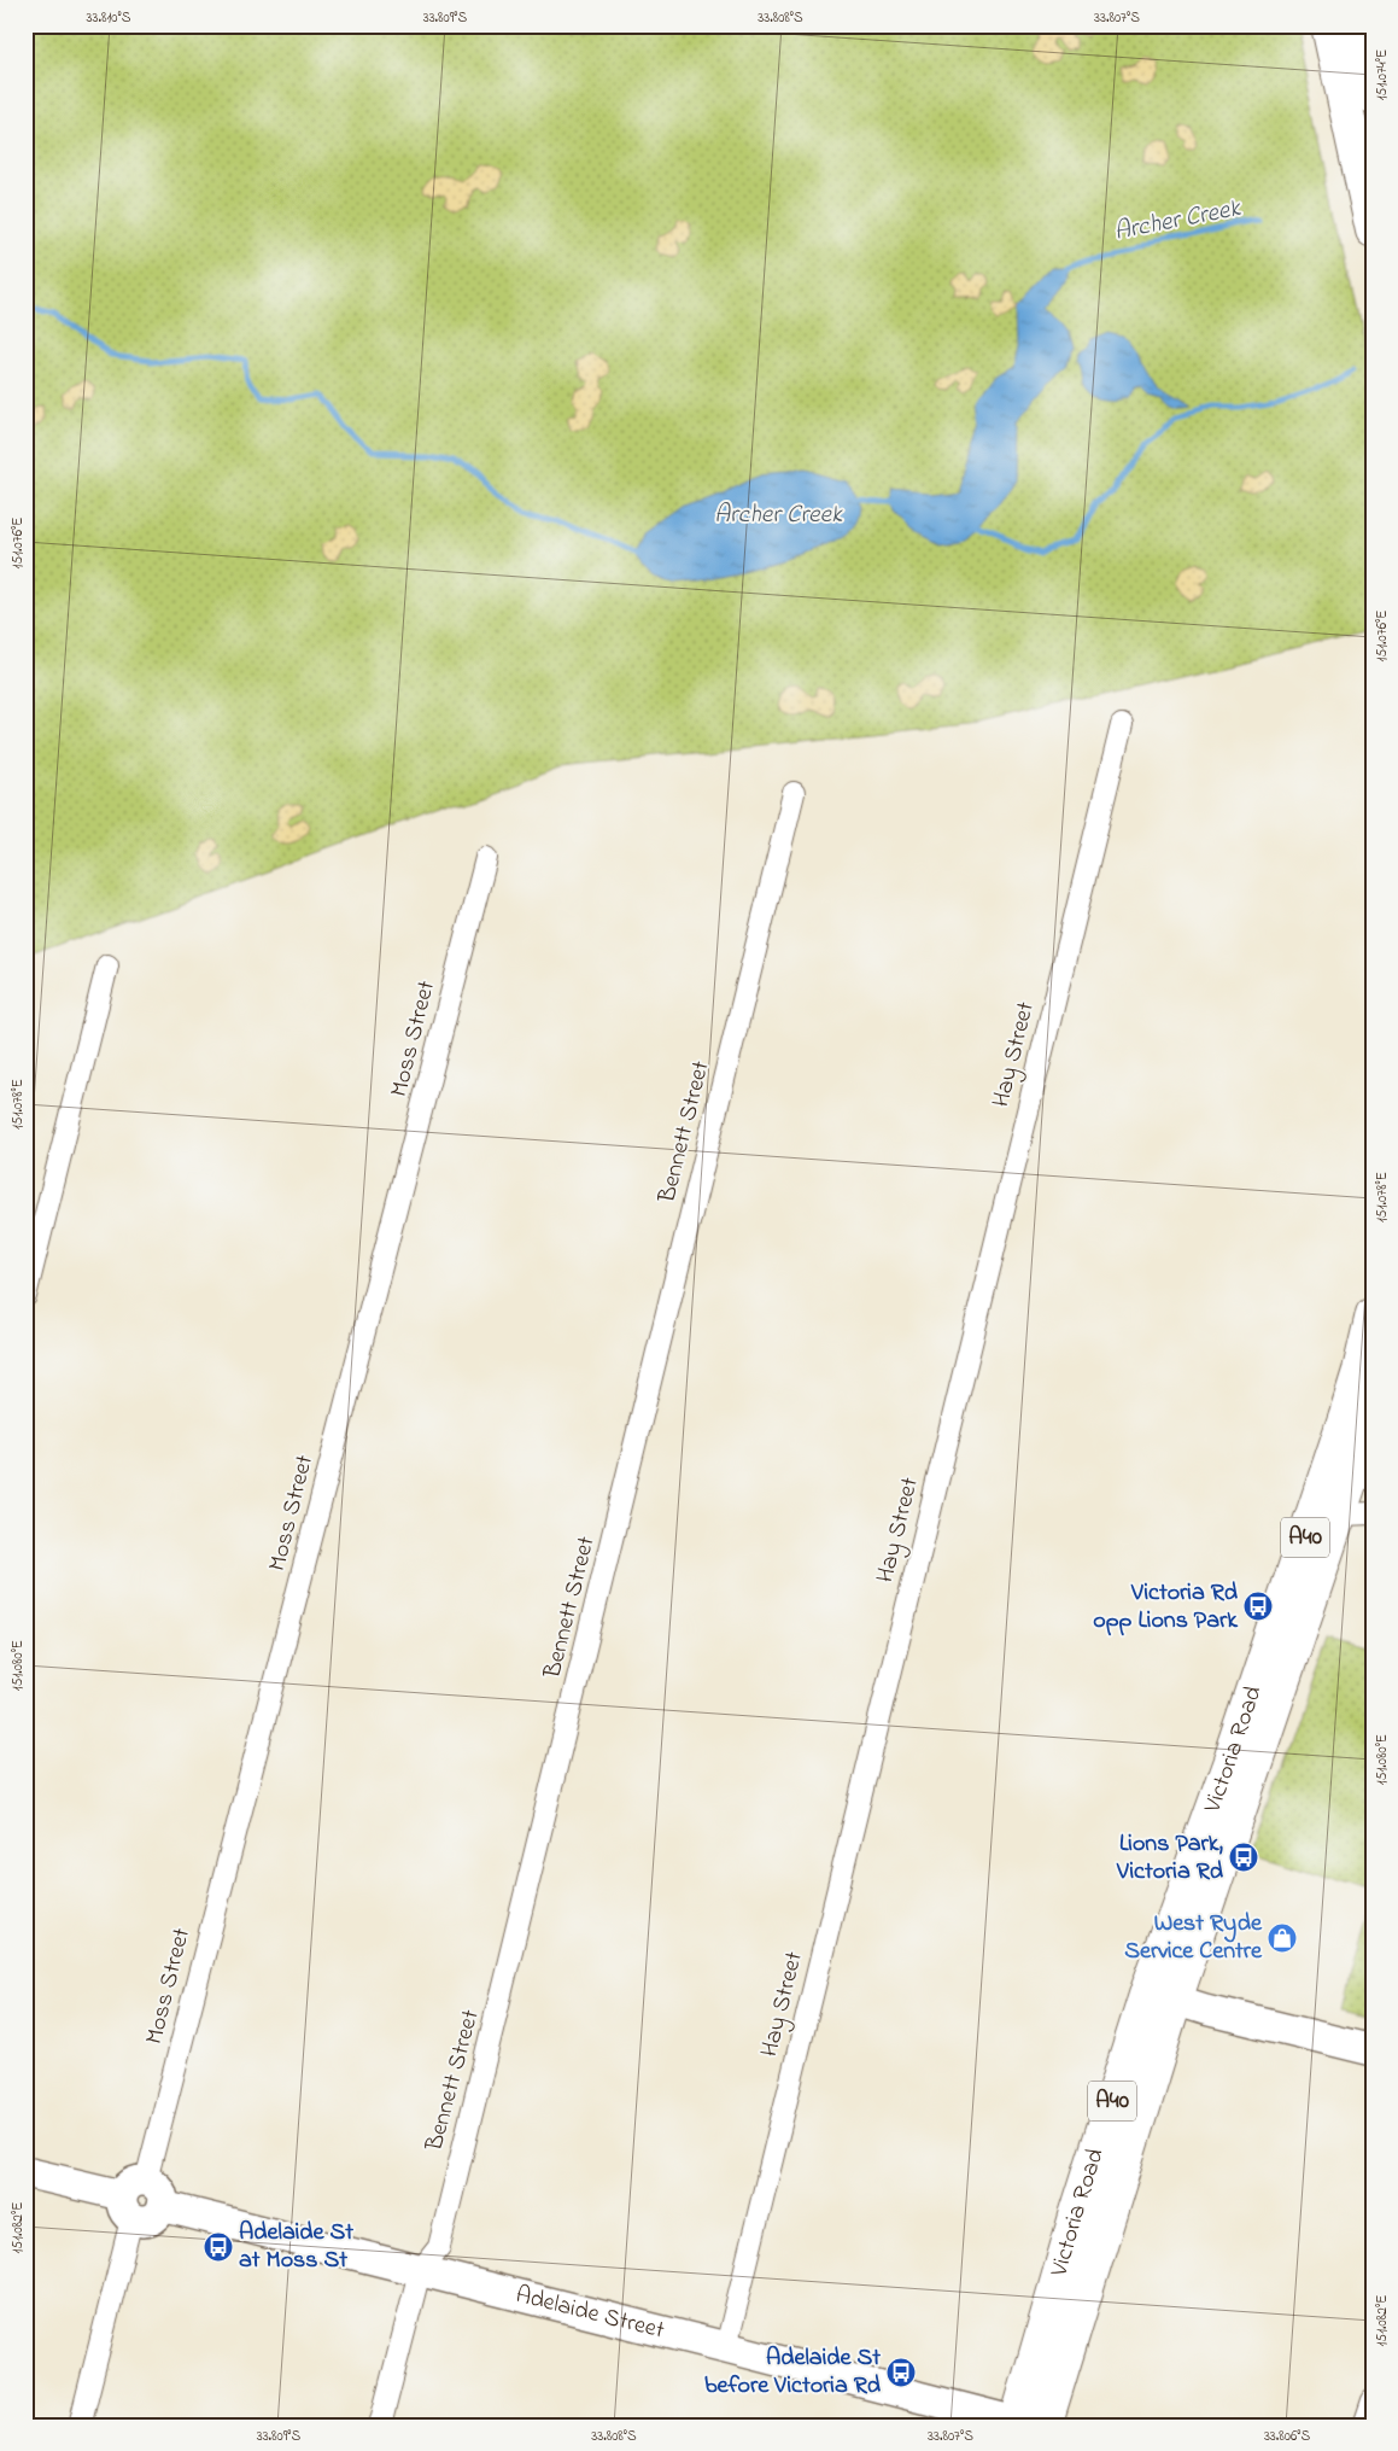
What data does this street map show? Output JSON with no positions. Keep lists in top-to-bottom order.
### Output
{
  "streets": {
    "highway": ["A40", "Victoria Road"],
    "street": [
      "Moss Street",
      "Hay Street",
      "Bennett Street",
      "Adelaide Street"
    ]
  },
  "crossings": [
    ["Moss Street", "Adelaide Street"],
    ["Hay Street", "Adelaide Street"],
    ["Bennett Street", "Adelaide Street"],
    ["Victoria Road", "Adelaide Street"]
  ],
  "water": ["Archer Creek"],
  "places": {
    "bus stop": [
      "Victoria Rd opp Lions Park",
      "Lions Park, Victoria Rd",
      "Adelaide St at Moss St",
      "Adelaide St before Victoria Rd"
    ],
    "shop": ["West Ryde Service Centre"]
  },
  "coordinates": [
    "33.810°S",
    "33.809°S",
    "33.808°S",
    "33.807°S",
    "151.074°E",
    "151.076°E",
    "151.078°E",
    "151.080°E",
    "151.082°E",
    "33.806°S"
  ]
}
